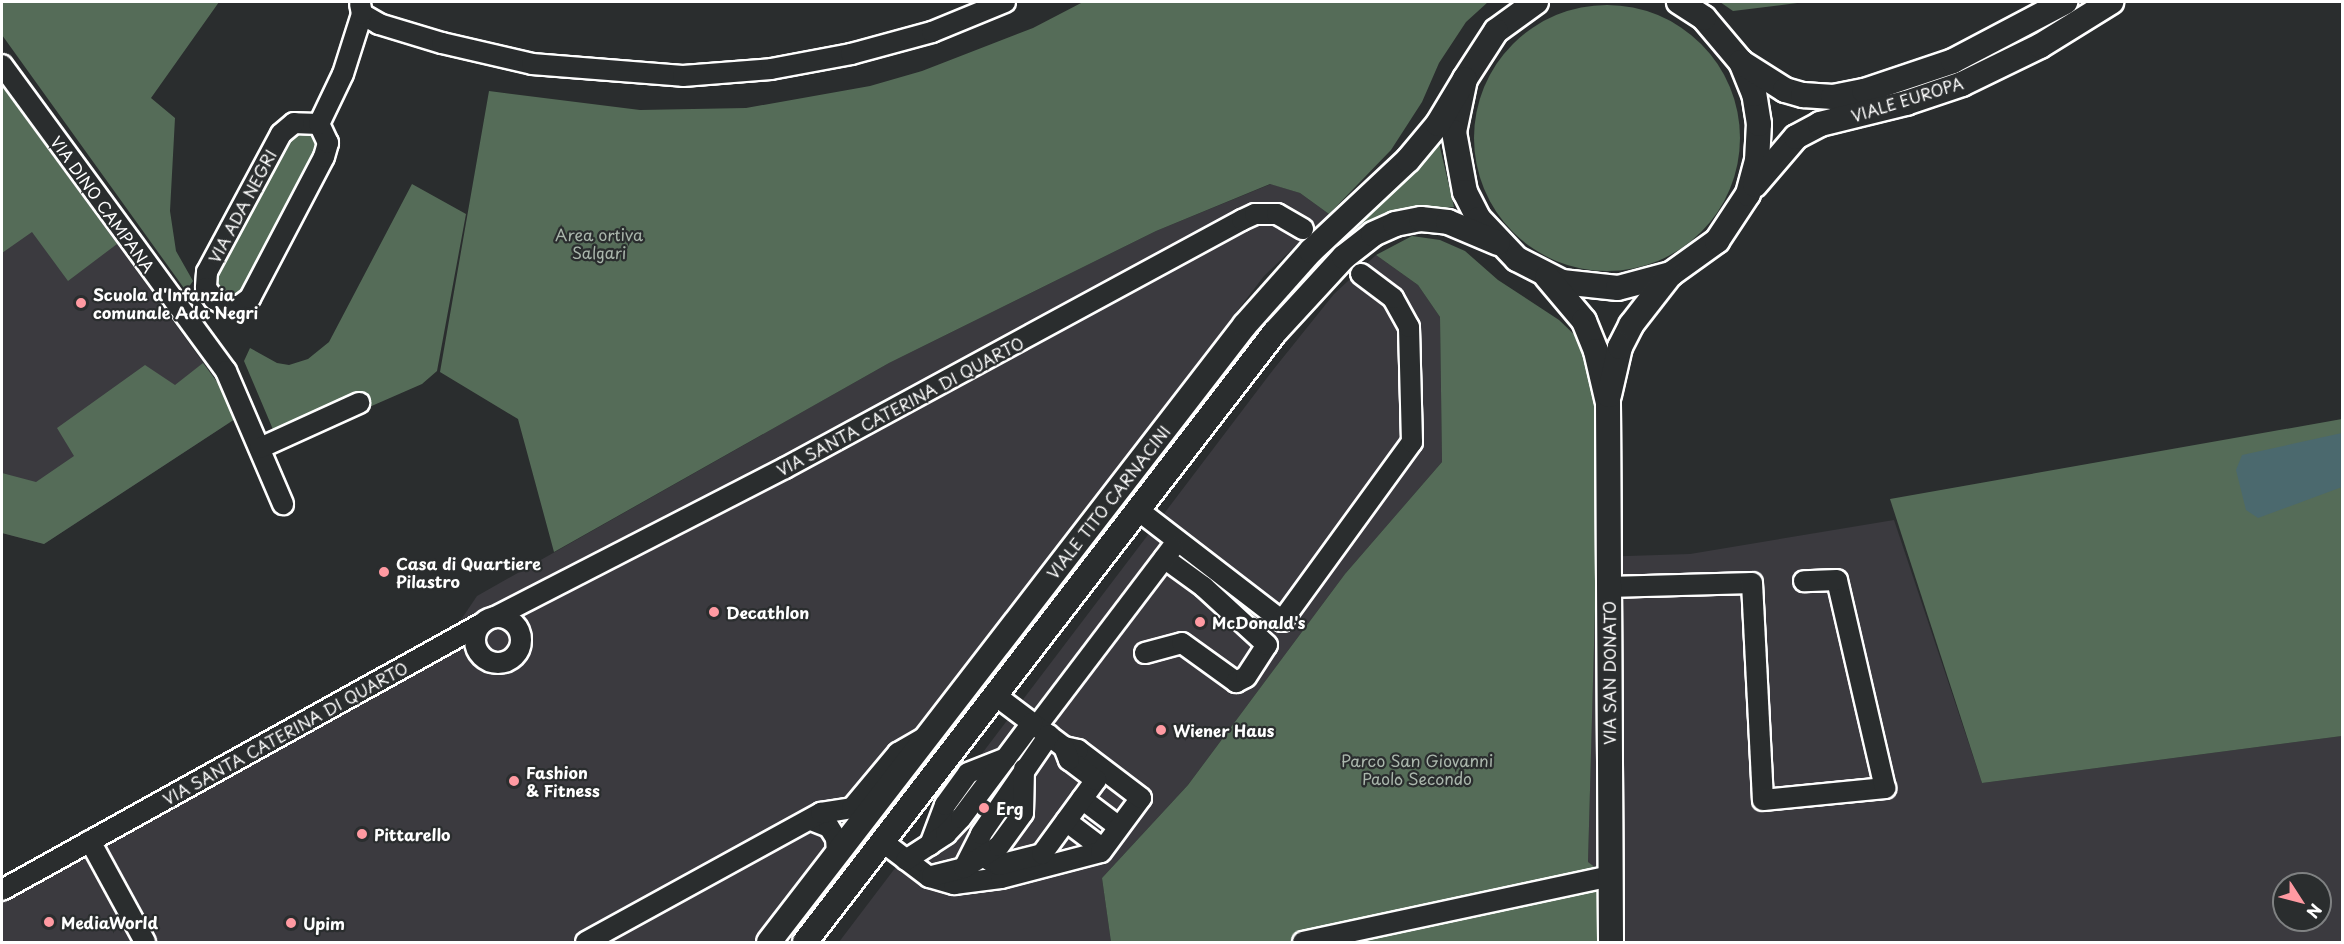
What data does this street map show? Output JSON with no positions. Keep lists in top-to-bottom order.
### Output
{
  "streets": {
    "main road": ["VIALE EUROPA", "VIALE TITO CARNACINI", "VIA SAN DONATO"],
    "street": ["VIA DINO CAMPANA", "VIA ADA NEGRI", "VIA SANTA CATERINA DI QUARTO"]
  },
  "parks": ["Area ortiva Salgari", "Parco San Giovanni Paolo Secondo"],
  "places": [
    "Scuola d'Infanzia comunale Ada Negri",
    "Casa di Quartiere Pilastro",
    "Decathlon",
    "McDonald's",
    "Wiener Haus",
    "Fashion & Fitness",
    "Erg",
    "Pittarello",
    "MediaWorld",
    "Upim"
  ],
  "north": "bottom right"
}
